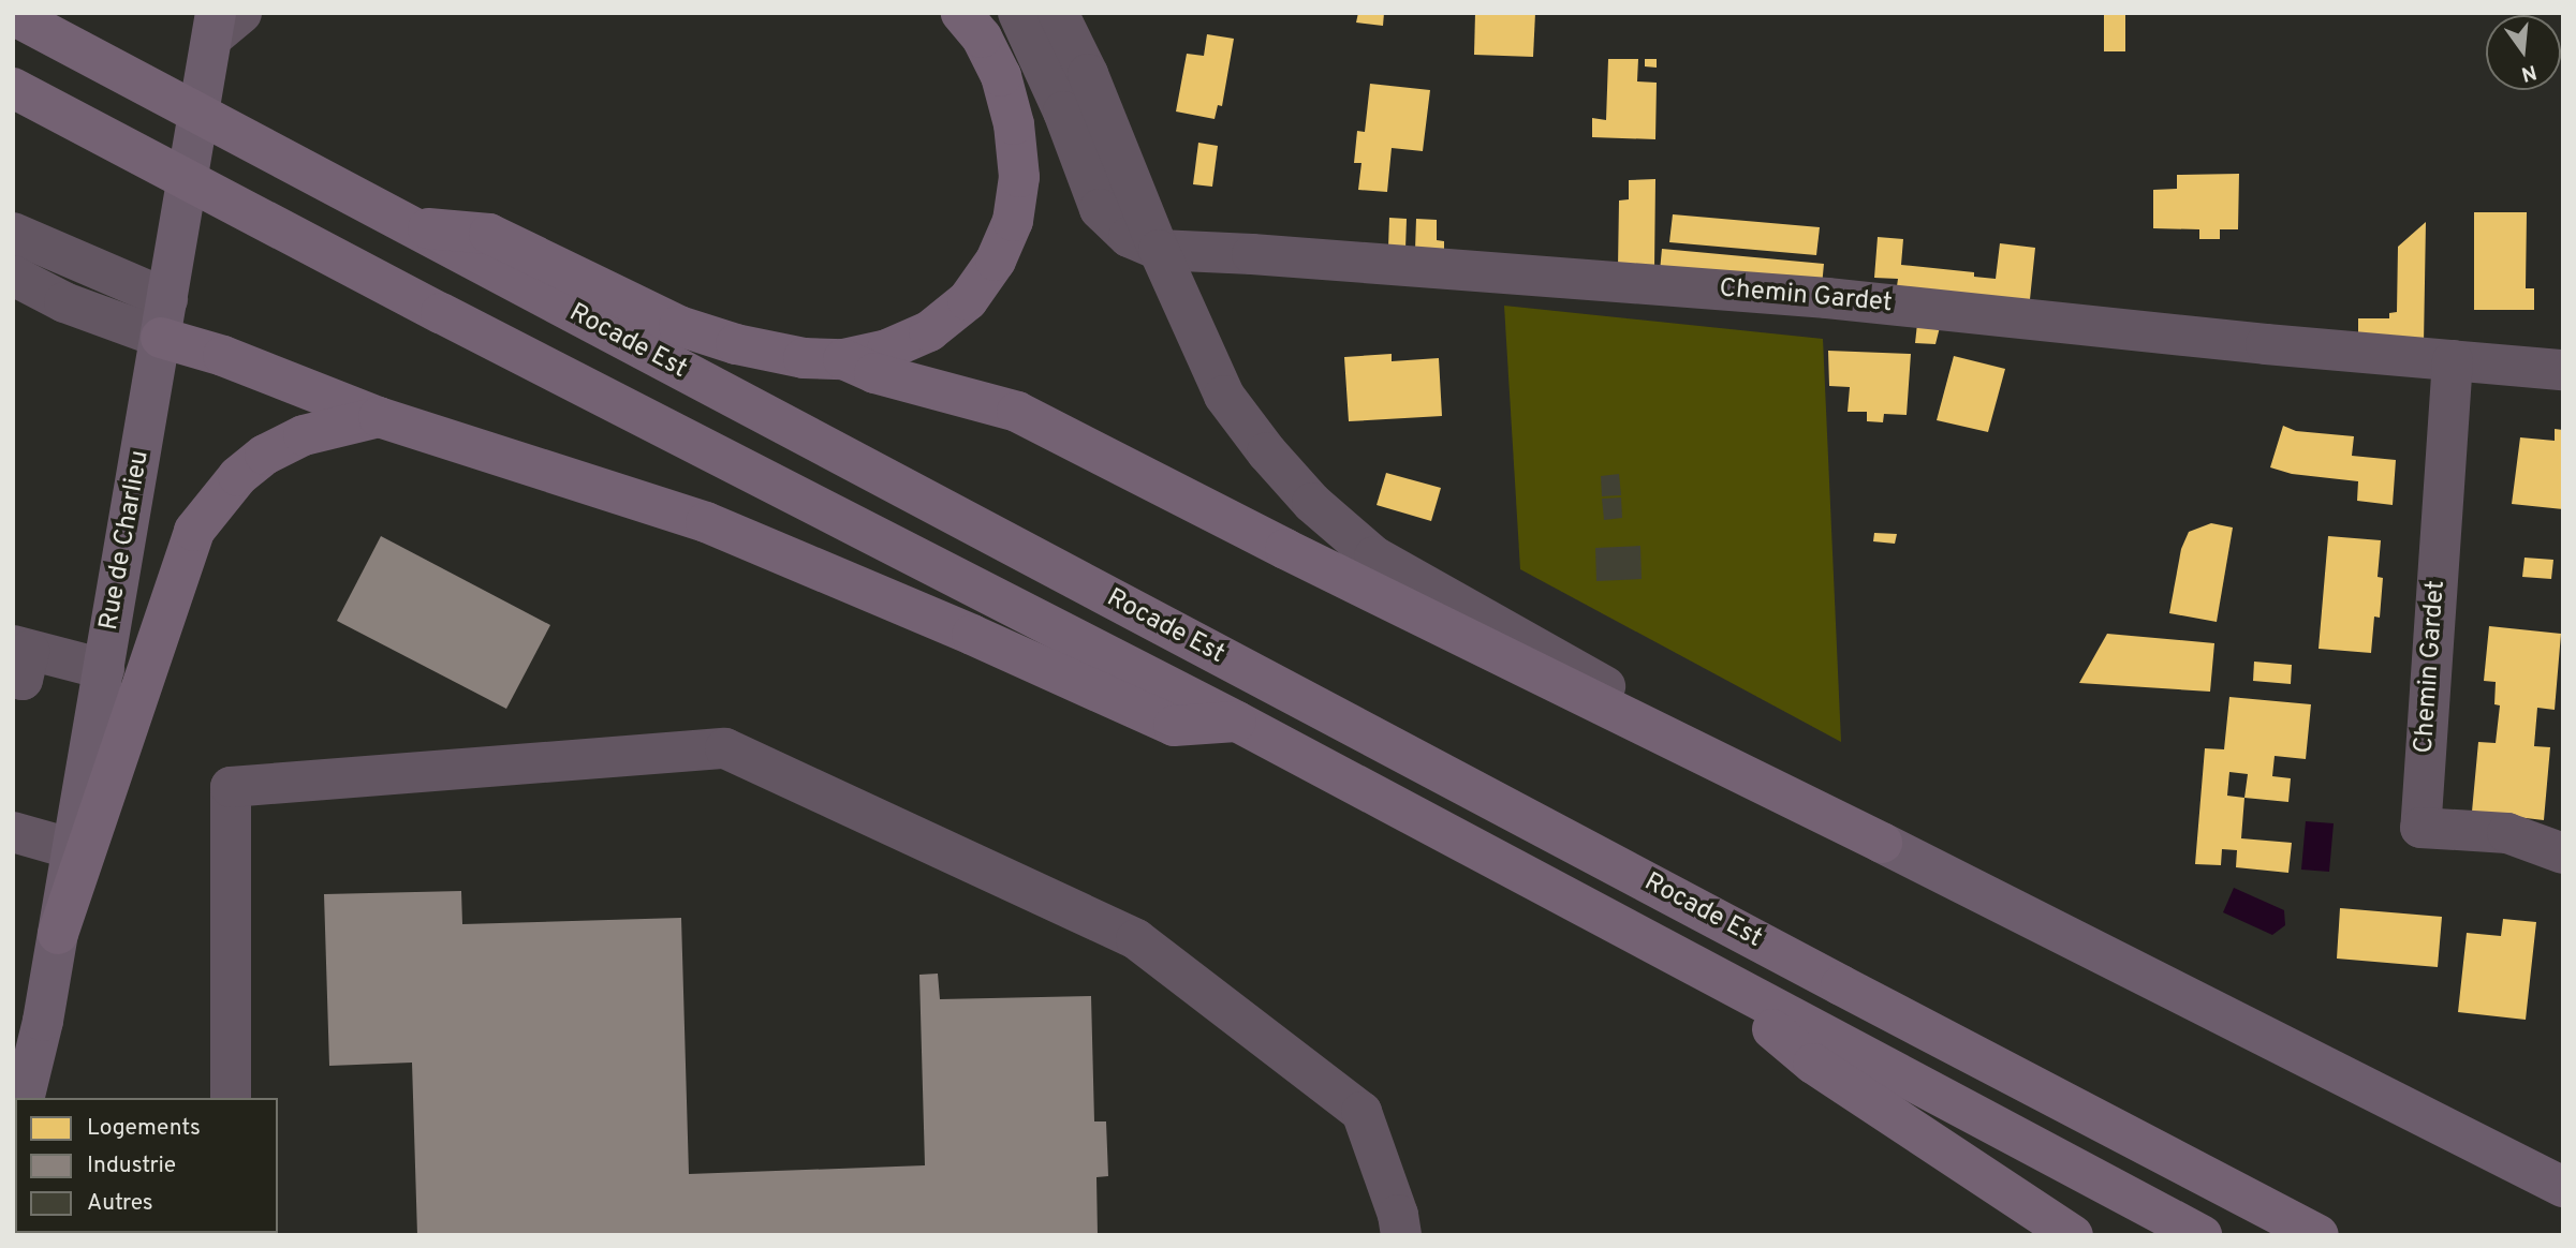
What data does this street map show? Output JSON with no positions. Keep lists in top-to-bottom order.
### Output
{
  "streets": {
    "highway": ["Rocade Est"],
    "main road": ["Rue de Charlieu"],
    "street": ["Chemin Gardet"]
  },
  "legend": ["Logements", "Industrie", "Autres"],
  "north": "bottom"
}
